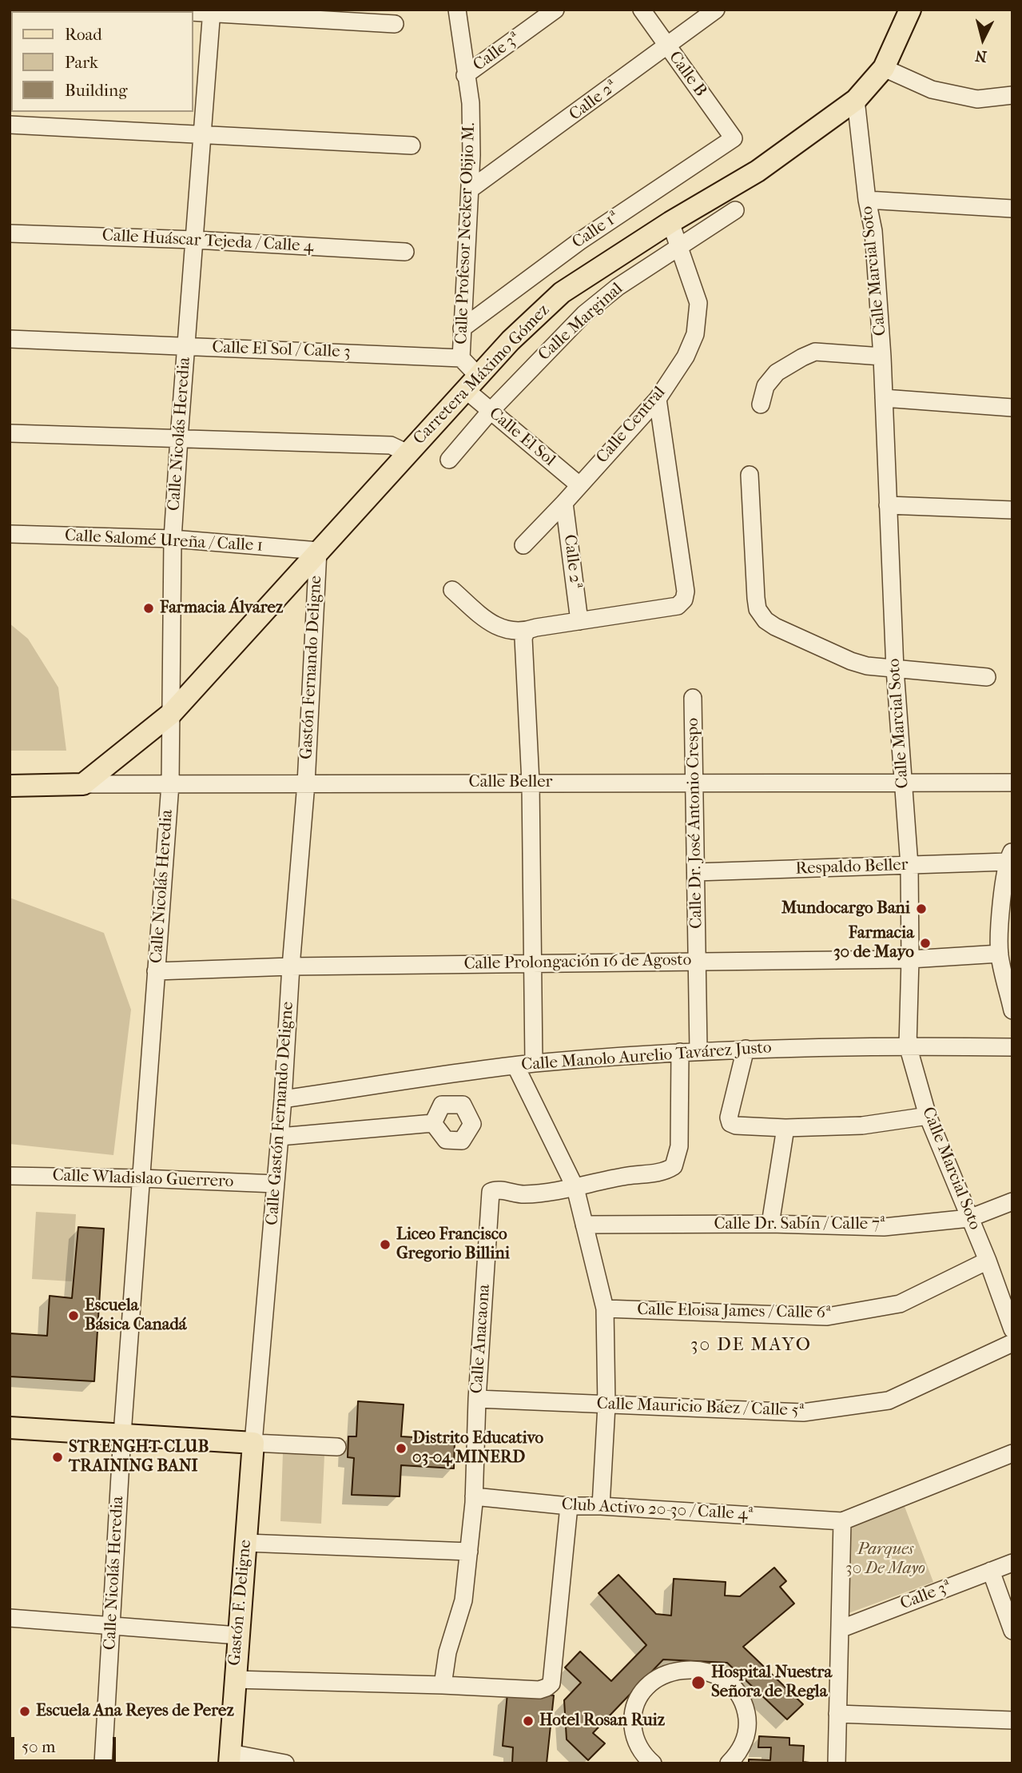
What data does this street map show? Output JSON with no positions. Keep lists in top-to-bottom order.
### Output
{
  "streets": {
    "main road": ["Carretera Máximo Gómez", "Calle Beller", "Gastón F. Deligne"],
    "street": [
      "Calle 3ª",
      "Calle B",
      "Calle 2ª",
      "Calle 1ª",
      "Calle Profesor Necker Objio M.",
      "Calle Huáscar Tejeda / Calle 4",
      "Calle Marcial Soto",
      "Calle Marginal",
      "Calle El Sol / Calle 3",
      "Calle Central",
      "Calle Nicolás Heredia",
      "Calle El Sol",
      "Calle Salomé Ureña / Calle 1",
      "Gastón Fernando Deligne",
      "Calle Dr. José Antonio Crespo",
      "Respaldo Beller",
      "Calle Prolongación 16 de Agosto",
      "Calle Manolo Aurelio Tavárez Justo",
      "Calle Gastón Fernando Deligne",
      "Calle Wladislao Guerrero",
      "Calle Dr. Sabín / Calle 7ª",
      "Calle Eloisa James / Calle 6ª",
      "Calle Anacaona",
      "Calle Mauricio Báez / Calle 5ª",
      "Club Activo 20-30 / Calle 4ª"
    ]
  },
  "crossings": [
    ["Calle 3ª", "Calle Profesor Necker Objio M."],
    ["Calle B", "Calle 2ª"],
    ["Calle B", "Calle 1ª"],
    ["Calle 2ª", "Calle Profesor Necker Objio M."],
    ["Calle 2ª", "Calle Central"],
    ["Calle 1ª", "Calle Profesor Necker Objio M."],
    ["Calle Profesor Necker Objio M.", "Calle El Sol / Calle 3"],
    ["Calle Huáscar Tejeda / Calle 4", "Calle Nicolás Heredia"],
    ["Calle Marcial Soto", "Carretera Máximo Gómez"],
    ["Calle Marcial Soto", "Calle Beller"],
    ["Calle Marcial Soto", "Respaldo Beller"],
    ["Calle Marcial Soto", "Calle Prolongación 16 de Agosto"],
    ["Calle Marcial Soto", "Calle Manolo Aurelio Tavárez Justo"],
    ["Calle Marcial Soto", "Calle Dr. Sabín / Calle 7ª"],
    ["Calle Marcial Soto", "Calle Eloisa James / Calle 6ª"],
    ["Calle Marginal", "Calle Central"],
    ["Calle Marginal", "Calle El Sol"],
    ["Calle El Sol / Calle 3", "Calle Nicolás Heredia"],
    ["Carretera Máximo Gómez", "Calle Central"],
    ["Carretera Máximo Gómez", "Calle Nicolás Heredia"],
    ["Carretera Máximo Gómez", "Calle El Sol"],
    ["Carretera Máximo Gómez", "Calle Salomé Ureña / Calle 1"],
    ["Carretera Máximo Gómez", "Gastón Fernando Deligne"],
    ["Carretera Máximo Gómez", "Calle Beller"],
    ["Calle Central", "Calle El Sol"],
    ["Calle Nicolás Heredia", "Calle Salomé Ureña / Calle 1"],
    ["Calle Nicolás Heredia", "Calle Beller"],
    ["Calle Nicolás Heredia", "Calle Prolongación 16 de Agosto"],
    ["Calle Nicolás Heredia", "Calle Wladislao Guerrero"],
    ["Calle Salomé Ureña / Calle 1", "Gastón Fernando Deligne"],
    ["Gastón Fernando Deligne", "Calle Beller"],
    ["Gastón Fernando Deligne", "Calle Gastón Fernando Deligne"],
    ["Calle Beller", "Calle Dr. José Antonio Crespo"],
    ["Calle Beller", "Calle Gastón Fernando Deligne"],
    ["Calle Dr. José Antonio Crespo", "Respaldo Beller"],
    ["Calle Dr. José Antonio Crespo", "Calle Prolongación 16 de Agosto"],
    ["Calle Dr. José Antonio Crespo", "Calle Manolo Aurelio Tavárez Justo"],
    ["Calle Prolongación 16 de Agosto", "Calle Gastón Fernando Deligne"],
    ["Calle Manolo Aurelio Tavárez Justo", "Calle Gastón Fernando Deligne"],
    ["Calle Manolo Aurelio Tavárez Justo", "Calle Anacaona"],
    ["Calle Gastón Fernando Deligne", "Calle Wladislao Guerrero"],
    ["Calle Gastón Fernando Deligne", "Gastón F. Deligne"],
    ["Calle Anacaona", "Calle Mauricio Báez / Calle 5ª"],
    ["Calle Anacaona", "Club Activo 20-30 / Calle 4ª"]
  ],
  "districts": ["30 DE MAYO"],
  "parks": ["Parques 30 De Mayo"],
  "places": [
    "Farmacia Álvarez",
    "Mundocargo Bani",
    "Farmacia 30 de Mayo",
    "Liceo Francisco Gregorio Billini",
    "Escuela Básica Canadá",
    "Distrito Educativo 03-04 MINERD",
    "STRENGHT CLUB TRAINING BANI",
    "Hospital Nuestra Señora de Regla",
    "Escuela Ana Reyes de Perez",
    "Hotel Rosan Ruiz"
  ],
  "legend": ["Road", "Park", "Building"],
  "scale_bar": "50 m",
  "north": "bottom"
}
